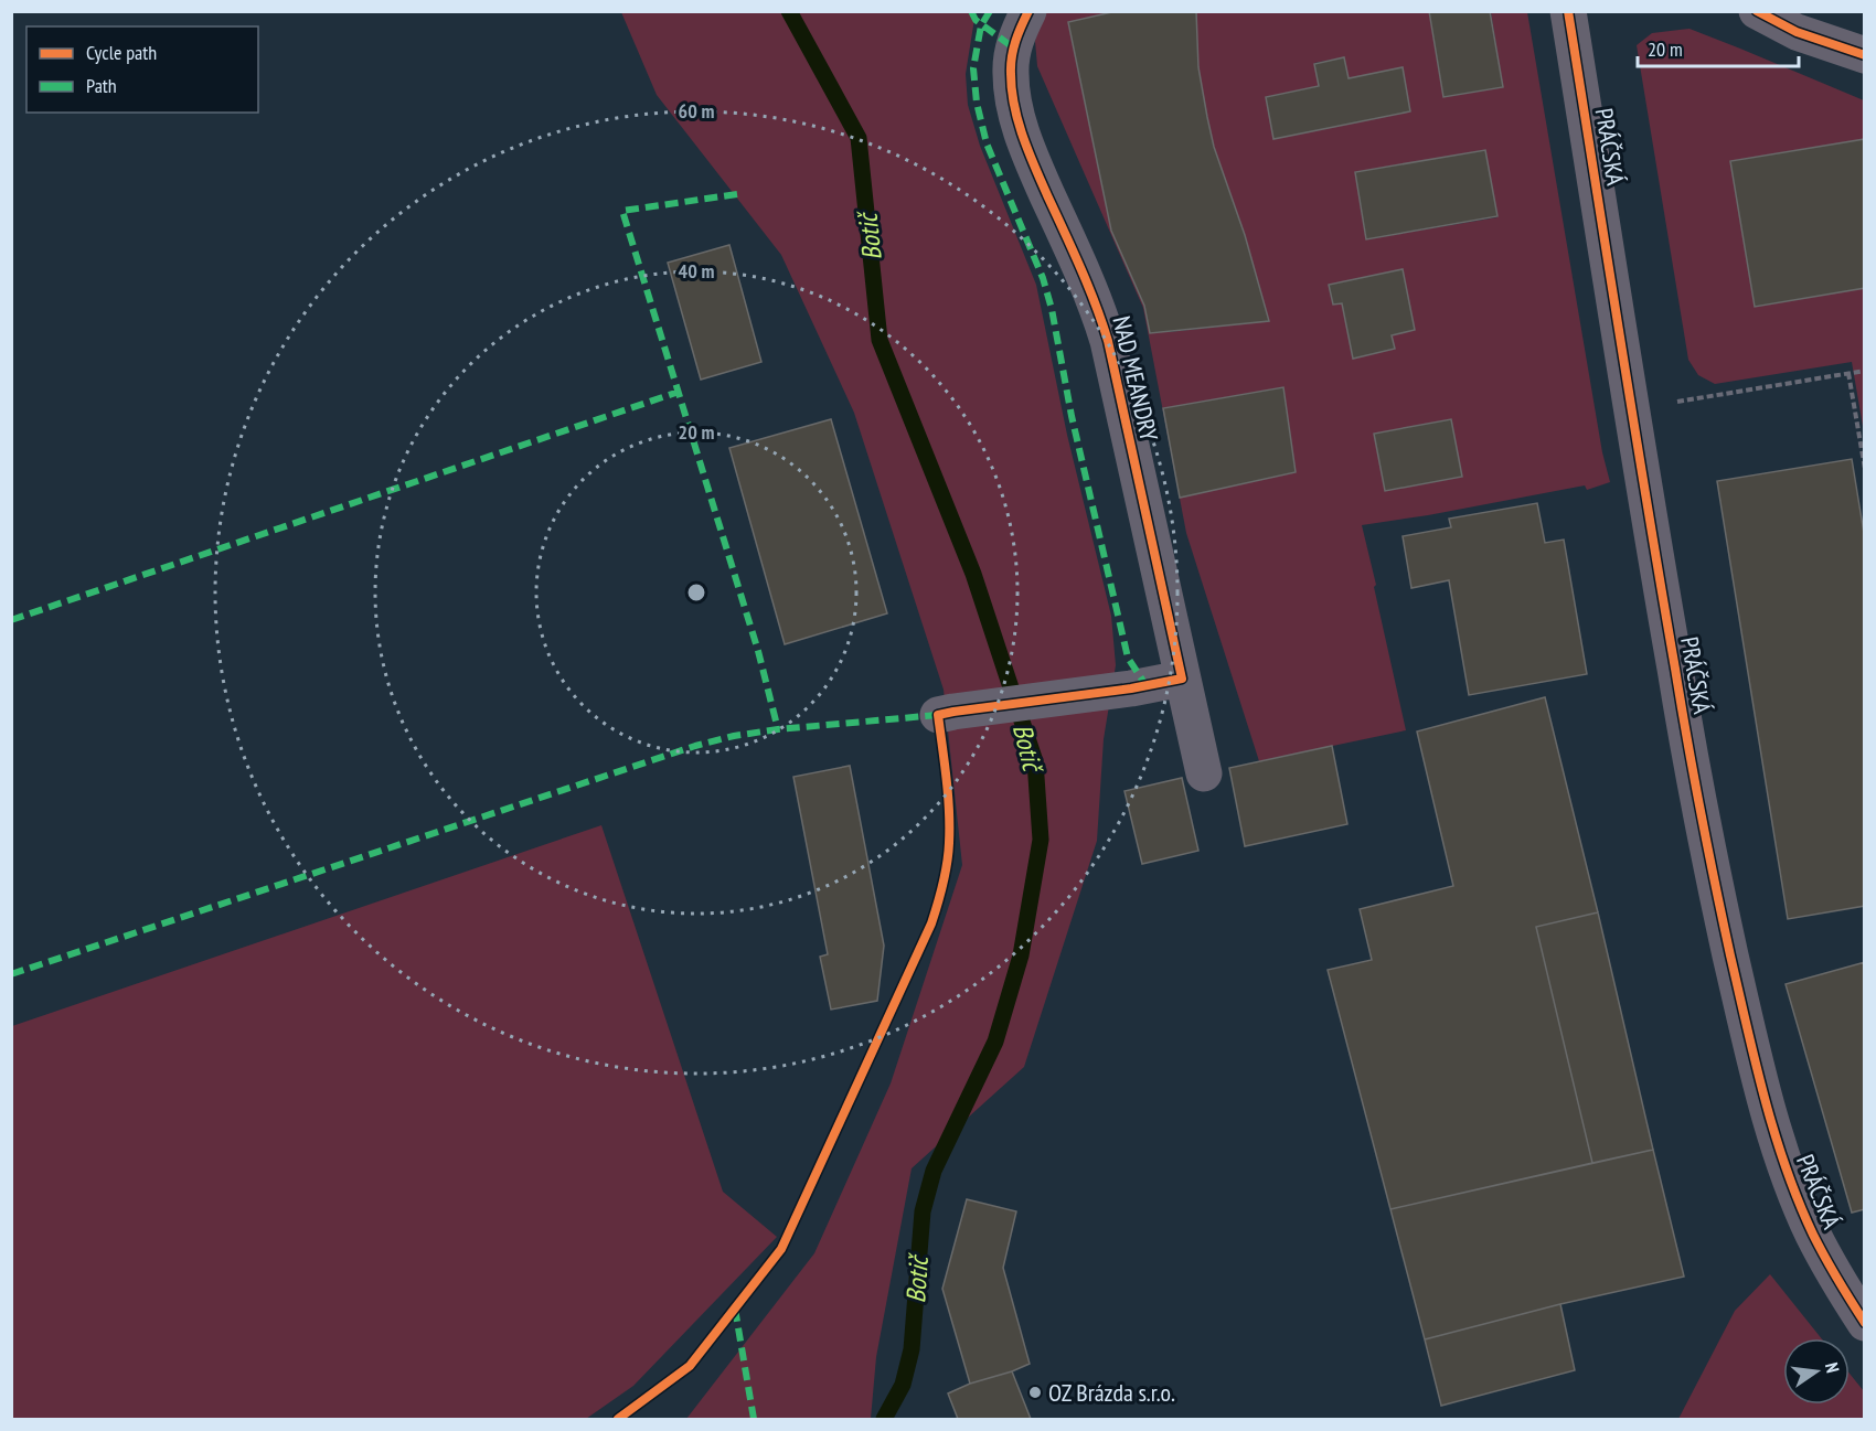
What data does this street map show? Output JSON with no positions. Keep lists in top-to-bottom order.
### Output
{
  "streets": {
    "street": ["PRÁČSKÁ", "NAD MEANDRY"]
  },
  "water": ["Botič"],
  "places": ["OZ Brázda s.r.o."],
  "legend": ["Cycle path", "Path"],
  "scale_bar": "20 m",
  "north": "right",
  "rings": ["60 m", "40 m", "20 m"]
}
